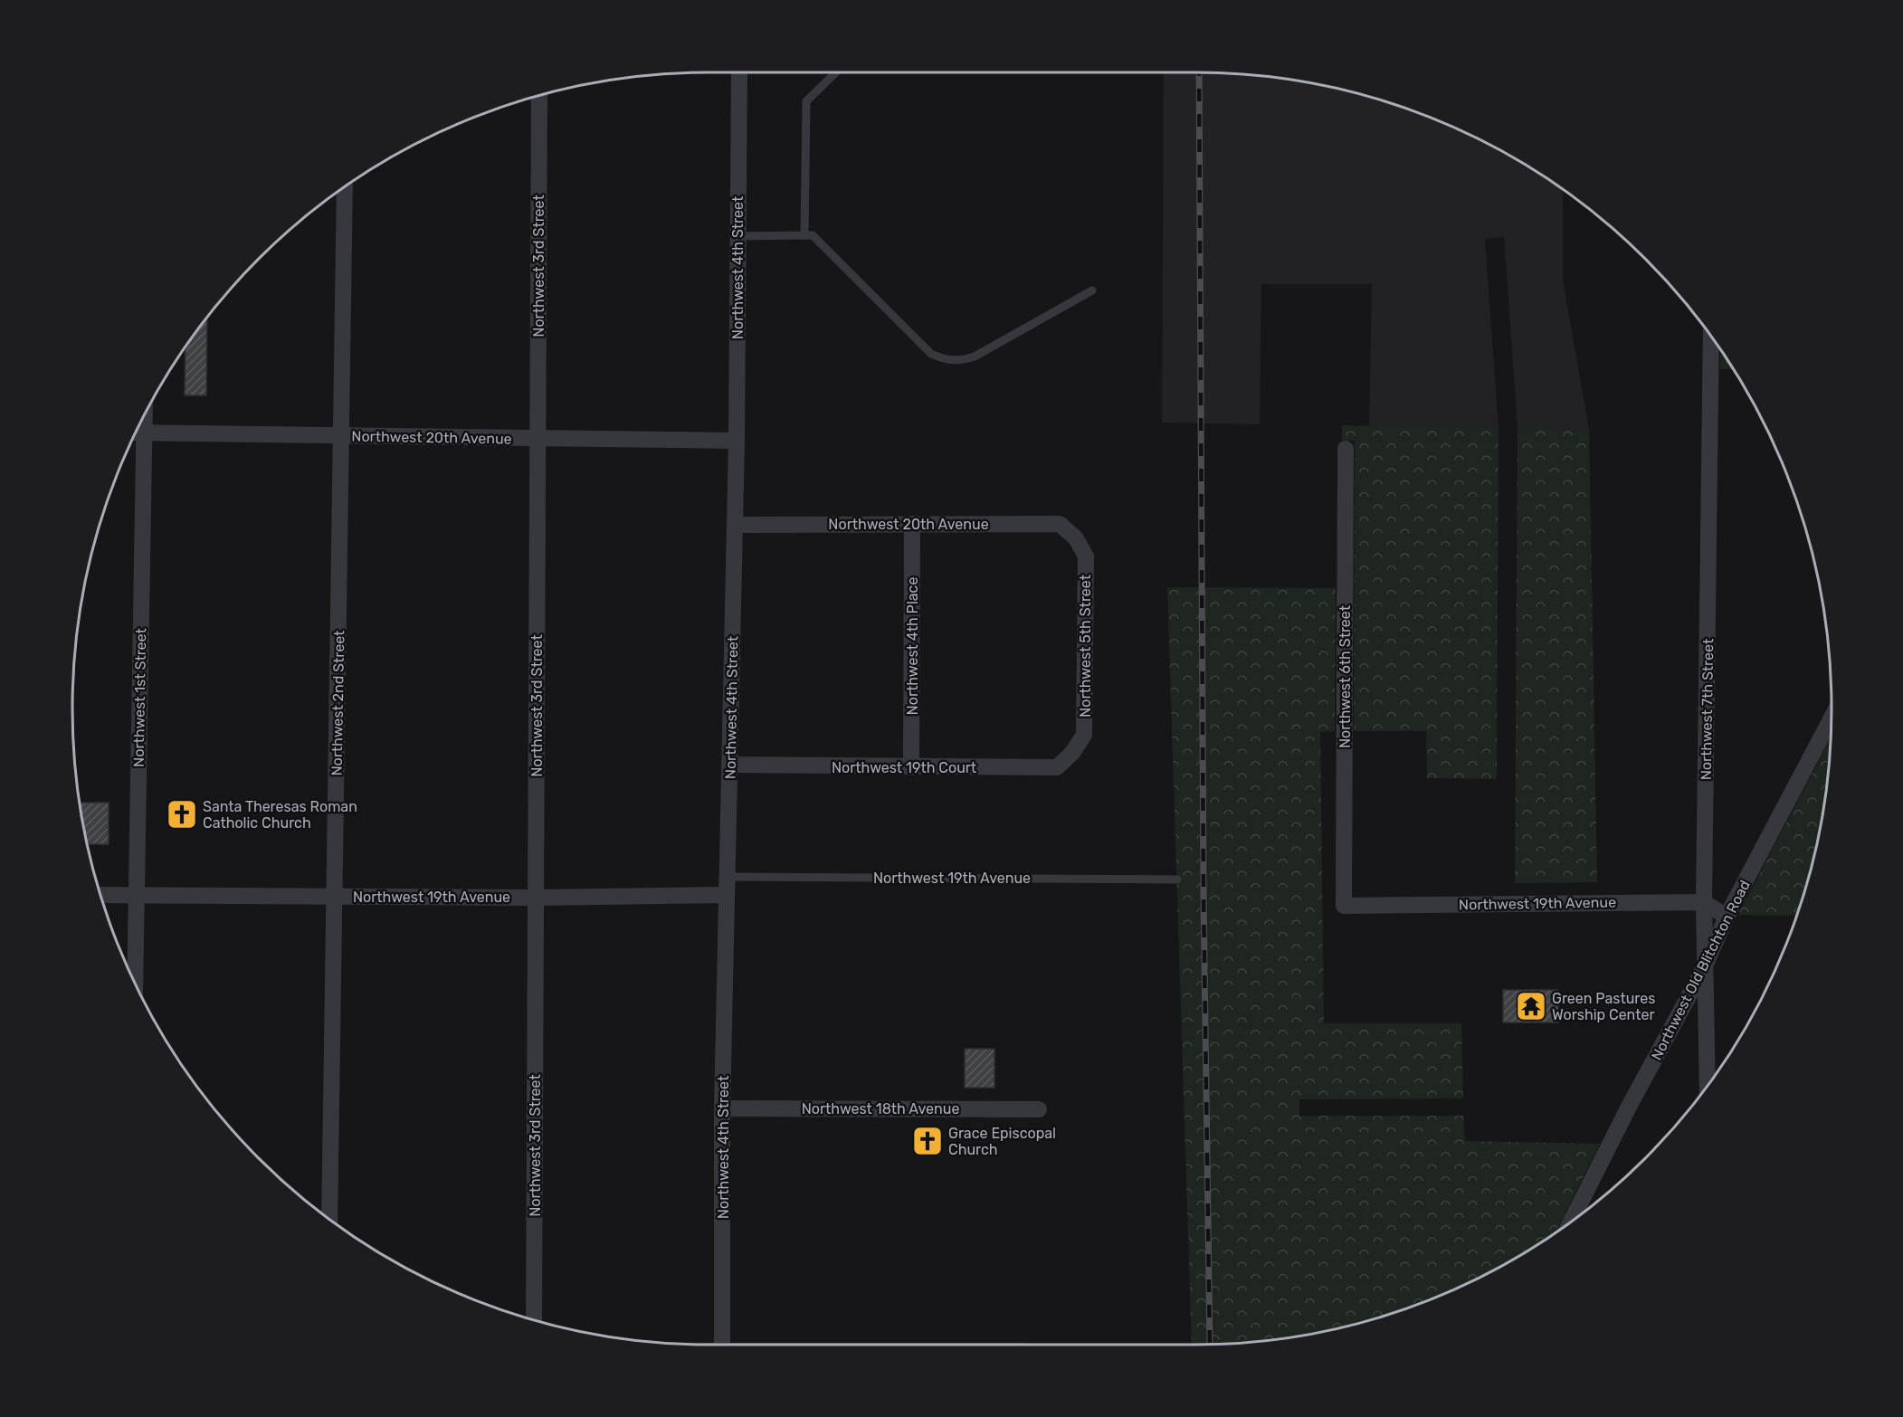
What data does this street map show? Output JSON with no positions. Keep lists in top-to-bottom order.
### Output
{
  "streets": {
    "street": [
      "Northwest 3rd Street",
      "Northwest 4th Street",
      "Northwest 20th Avenue",
      "Northwest 4th Place",
      "Northwest 5th Street",
      "Northwest 6th Street",
      "Northwest 1st Street",
      "Northwest 2nd Street",
      "Northwest 7th Street",
      "Northwest 19th Court",
      "Northwest 19th Avenue",
      "Northwest Old Blitchton Road",
      "Northwest 18th Avenue"
    ]
  },
  "crossings": [
    ["Northwest 3rd Street", "Northwest 20th Avenue"],
    ["Northwest 3rd Street", "Northwest 19th Avenue"],
    ["Northwest 4th Street", "Northwest 20th Avenue"],
    ["Northwest 4th Street", "Northwest 19th Court"],
    ["Northwest 4th Street", "Northwest 19th Avenue"],
    ["Northwest 4th Street", "Northwest 18th Avenue"],
    ["Northwest 20th Avenue", "Northwest 4th Place"],
    ["Northwest 20th Avenue", "Northwest 5th Street"],
    ["Northwest 20th Avenue", "Northwest 1st Street"],
    ["Northwest 20th Avenue", "Northwest 2nd Street"],
    ["Northwest 4th Place", "Northwest 19th Court"],
    ["Northwest 5th Street", "Northwest 19th Court"],
    ["Northwest 6th Street", "Northwest 19th Avenue"],
    ["Northwest 1st Street", "Northwest 19th Avenue"],
    ["Northwest 2nd Street", "Northwest 19th Avenue"],
    ["Northwest 7th Street", "Northwest 19th Avenue"],
    ["Northwest 7th Street", "Northwest Old Blitchton Road"]
  ],
  "places": {
    "church": ["Santa Theresas Roman Catholic Church", "Grace Episcopal Church"],
    "temple": ["Green Pastures Worship Center"]
  }
}
